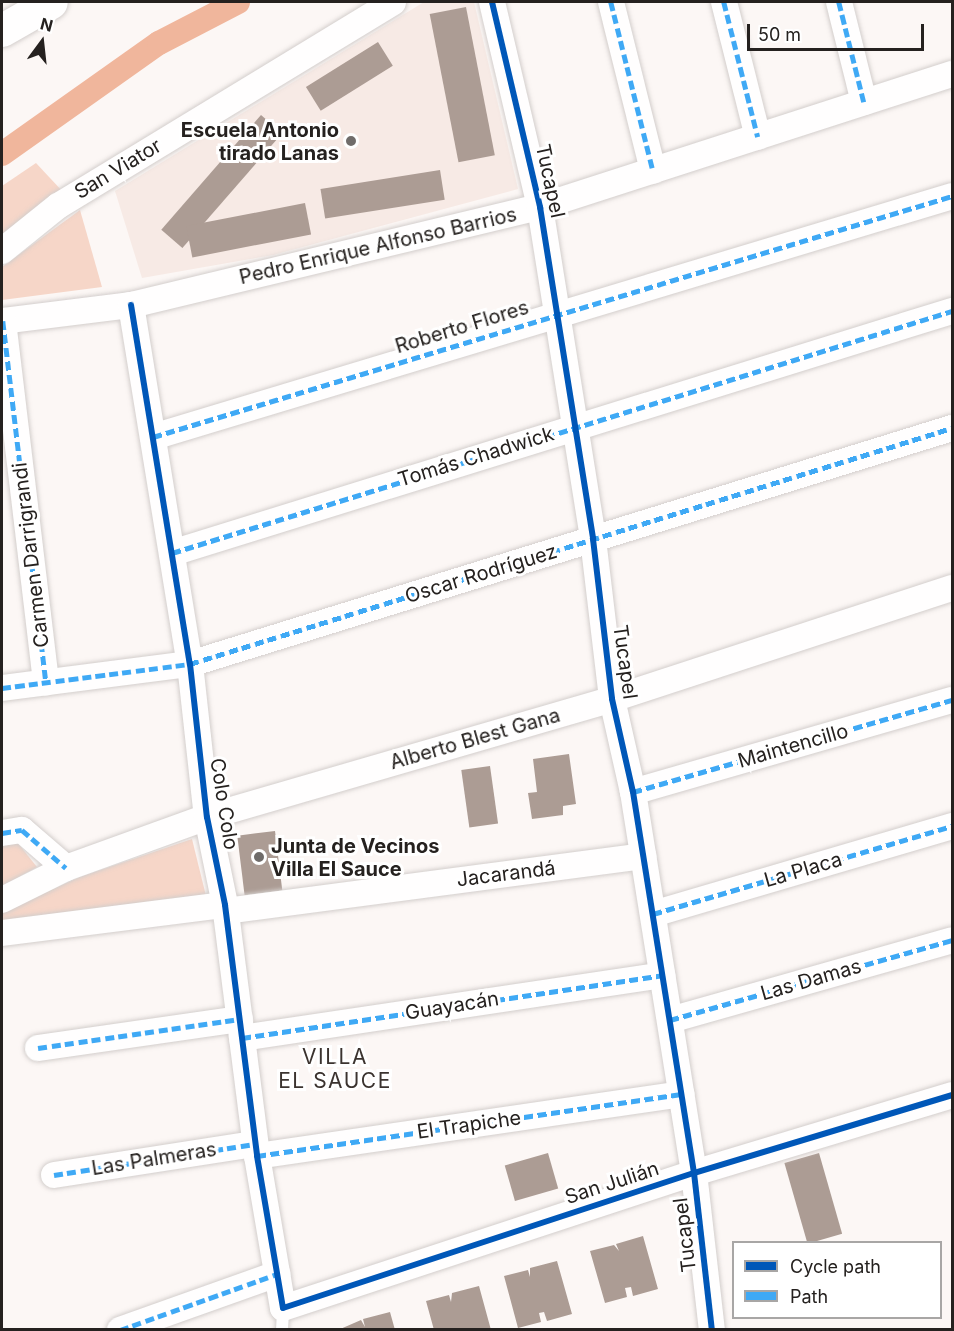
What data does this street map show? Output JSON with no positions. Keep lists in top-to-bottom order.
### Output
{
  "streets": {
    "street": [
      "San Viator",
      "Tucapel",
      "Pedro Enrique Alfonso Barrios",
      "Roberto Flores",
      "Tomás Chadwick",
      "Carmen Darrigrandi",
      "Oscar Rodríguez",
      "Alberto Blest Gana",
      "Maintencillo",
      "Colo Colo",
      "La Placa",
      "Jacarandá",
      "Las Damas",
      "Guayacán",
      "El Trapiche",
      "Las Palmeras",
      "San Julián"
    ]
  },
  "crossings": [
    ["Tucapel", "Pedro Enrique Alfonso Barrios"],
    ["Tucapel", "Roberto Flores"],
    ["Tucapel", "Tomás Chadwick"],
    ["Tucapel", "Oscar Rodríguez"],
    ["Tucapel", "Alberto Blest Gana"],
    ["Tucapel", "Maintencillo"],
    ["Tucapel", "La Placa"],
    ["Tucapel", "Jacarandá"],
    ["Tucapel", "Las Damas"],
    ["Tucapel", "Guayacán"],
    ["Tucapel", "El Trapiche"],
    ["Tucapel", "San Julián"],
    ["Pedro Enrique Alfonso Barrios", "Carmen Darrigrandi"],
    ["Pedro Enrique Alfonso Barrios", "Colo Colo"],
    ["Roberto Flores", "Colo Colo"],
    ["Tomás Chadwick", "Colo Colo"],
    ["Carmen Darrigrandi", "Oscar Rodríguez"],
    ["Oscar Rodríguez", "Colo Colo"],
    ["Alberto Blest Gana", "Colo Colo"],
    ["Colo Colo", "Jacarandá"],
    ["Colo Colo", "Guayacán"],
    ["Colo Colo", "El Trapiche"],
    ["Colo Colo", "Las Palmeras"],
    ["Colo Colo", "San Julián"],
    ["El Trapiche", "Las Palmeras"]
  ],
  "districts": ["VILLA EL SAUCE"],
  "places": ["Escuela Antonio tirado Lanas", "Junta de Vecinos Villa El Sauce"],
  "legend": ["Cycle path", "Path"],
  "scale_bar": "50 m",
  "north": "top"
}
